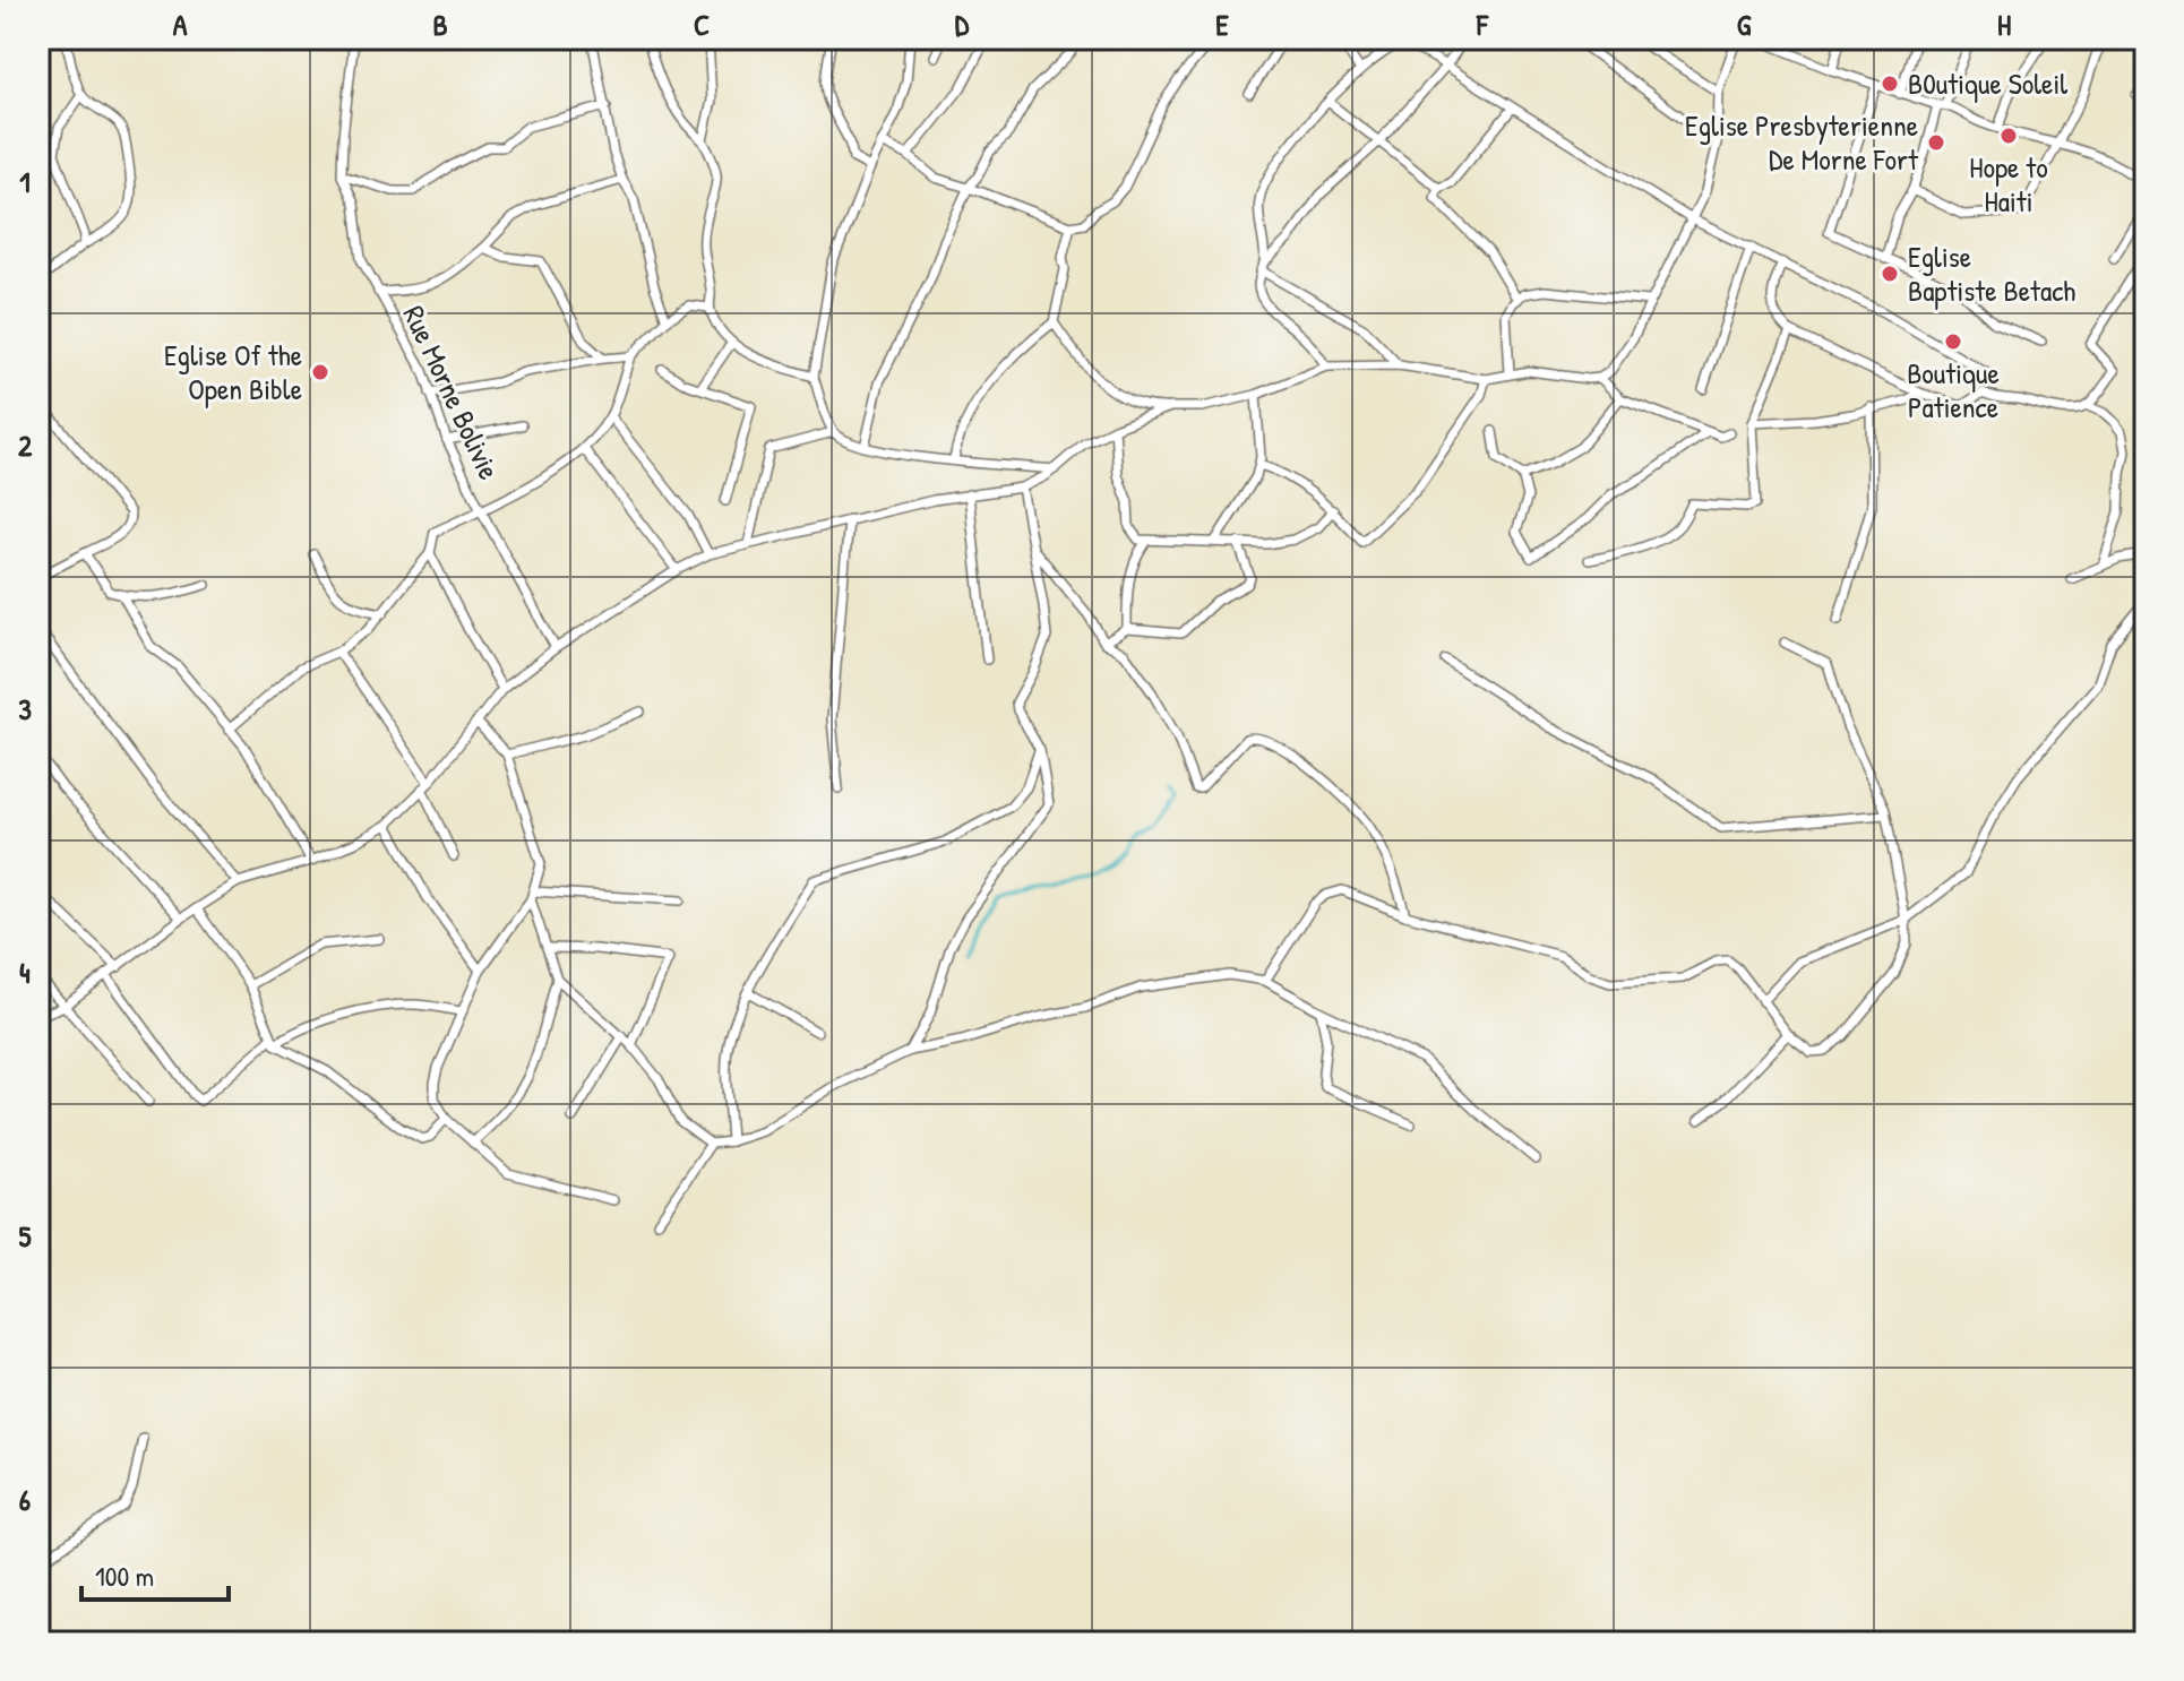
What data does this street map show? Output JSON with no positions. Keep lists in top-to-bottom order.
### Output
{
  "streets": {
    "street": ["Rue Morne Bolivie"]
  },
  "places": [
    "B0utique Soleil",
    "Hope to Haiti",
    "Eglise Presbyterienne De Morne Fort",
    "Eglise Baptiste Betach",
    "Boutique Patience",
    "Eglise Of the Open Bible"
  ],
  "scale_bar": "100 m",
  "grid": {
    "columns": [
      "A",
      "B",
      "C",
      "D",
      "E",
      "F",
      "G",
      "H"
    ],
    "rows": [
      "1",
      "2",
      "3",
      "4",
      "5",
      "6"
    ]
  }
}
